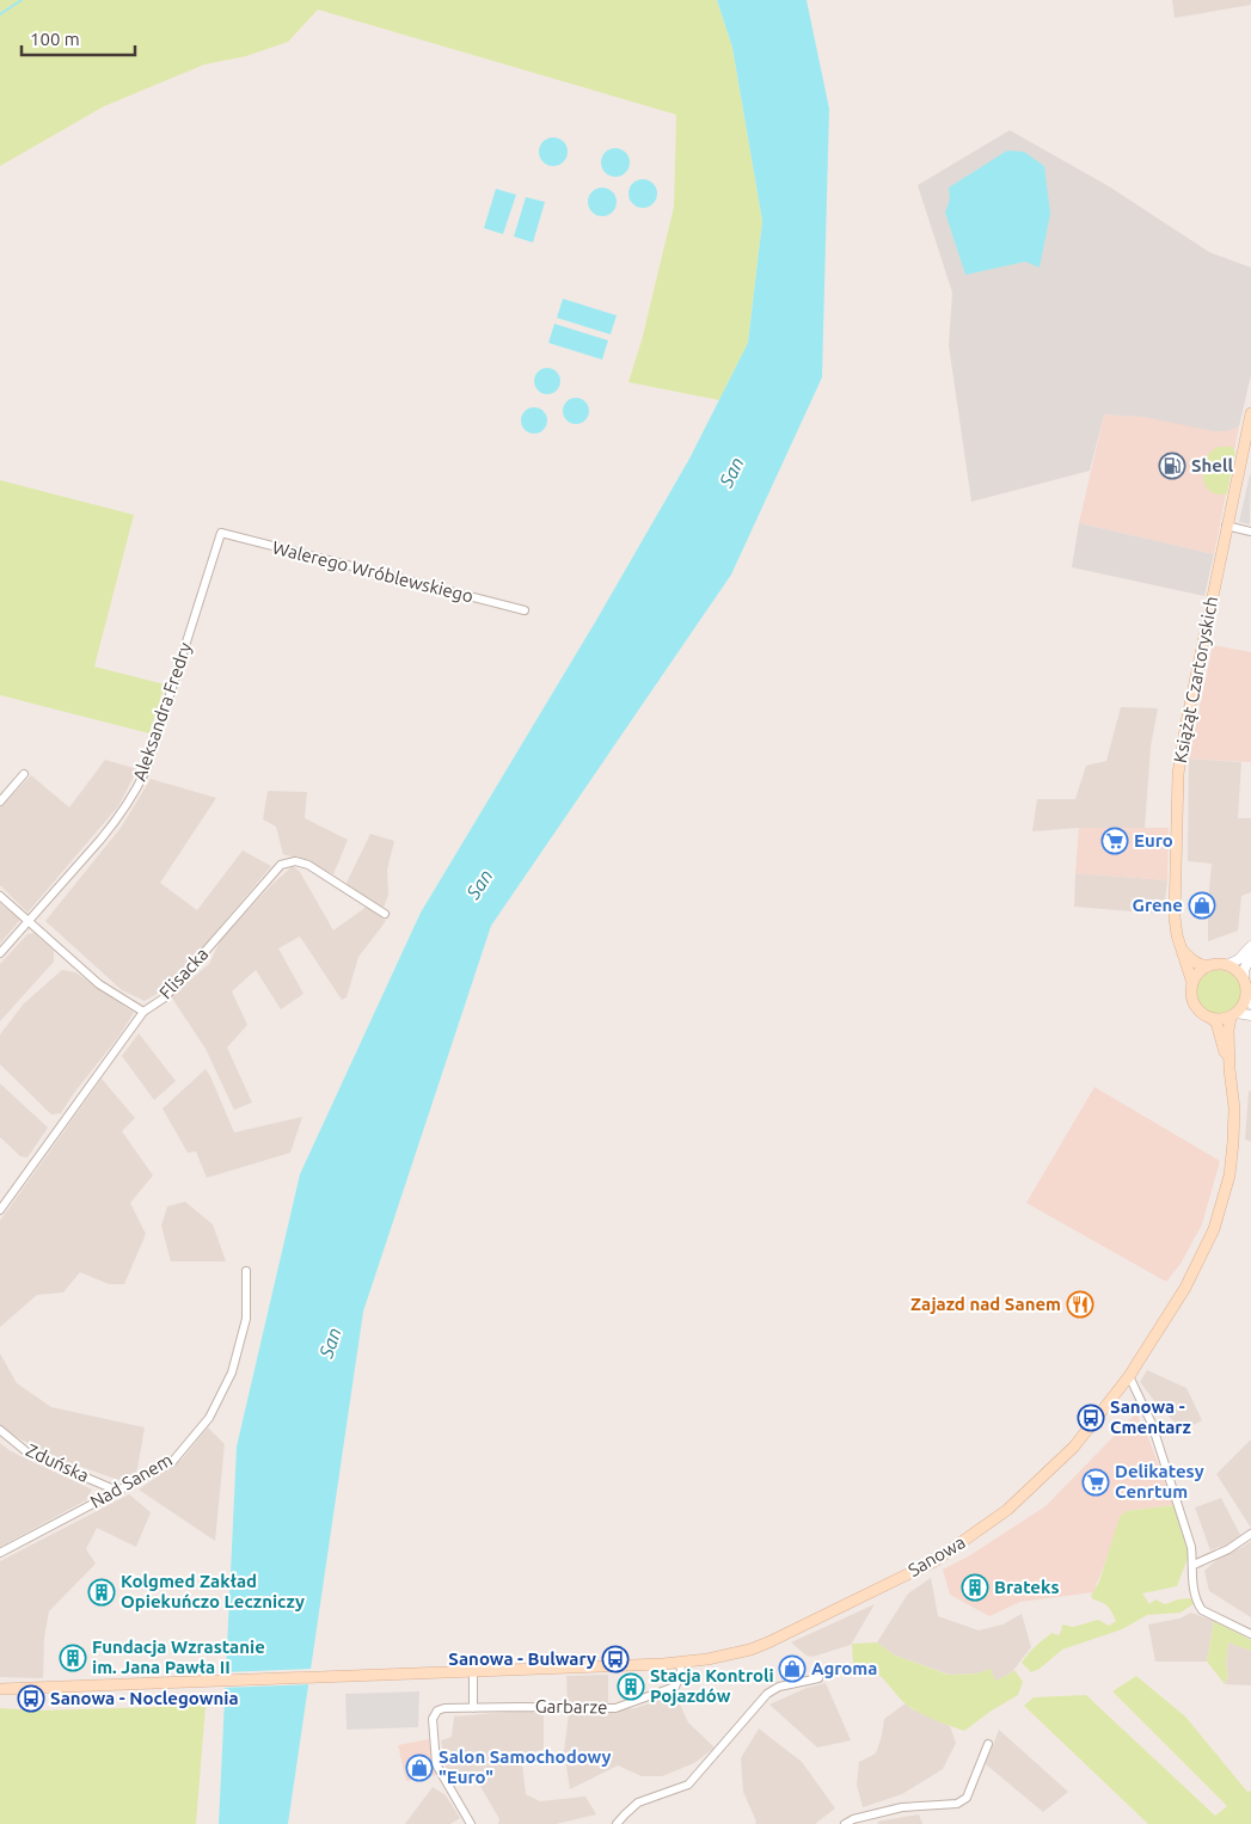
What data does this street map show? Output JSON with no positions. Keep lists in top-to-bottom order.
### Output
{
  "streets": {
    "main road": ["Książąt Czartoryskich", "Sanowa"],
    "street": [
      "Walerego Wróblewskiego",
      "Aleksandra Fredry",
      "Flisacka",
      "Zduńska",
      "Nad Sanem",
      "Garbarze"
    ]
  },
  "crossings": [
    ["Walerego Wróblewskiego", "Aleksandra Fredry"],
    ["Zduńska", "Nad Sanem"],
    ["Sanowa", "Garbarze"]
  ],
  "water": ["San"],
  "places": {
    "fuel station": ["Shell"],
    "supermarket": ["Euro", "Delikatesy Cenrtum"],
    "shop": ["Grene", "Agroma", "Salon Samochodowy \"Euro\""],
    "restaurant": ["Zajazd nad Sanem"],
    "bus stop": ["Sanowa - Cmentarz", "Sanowa - Bulwary", "Sanowa - Noclegownia"],
    "building": [
      "Brateks",
      "Kolgmed Zakład Opiekuńczo Leczniczy",
      "Fundacja Wzrastanie im. Jana Pawła II",
      "Stacja Kontroli Pojazdów"
    ]
  },
  "scale_bar": "100 m"
}
